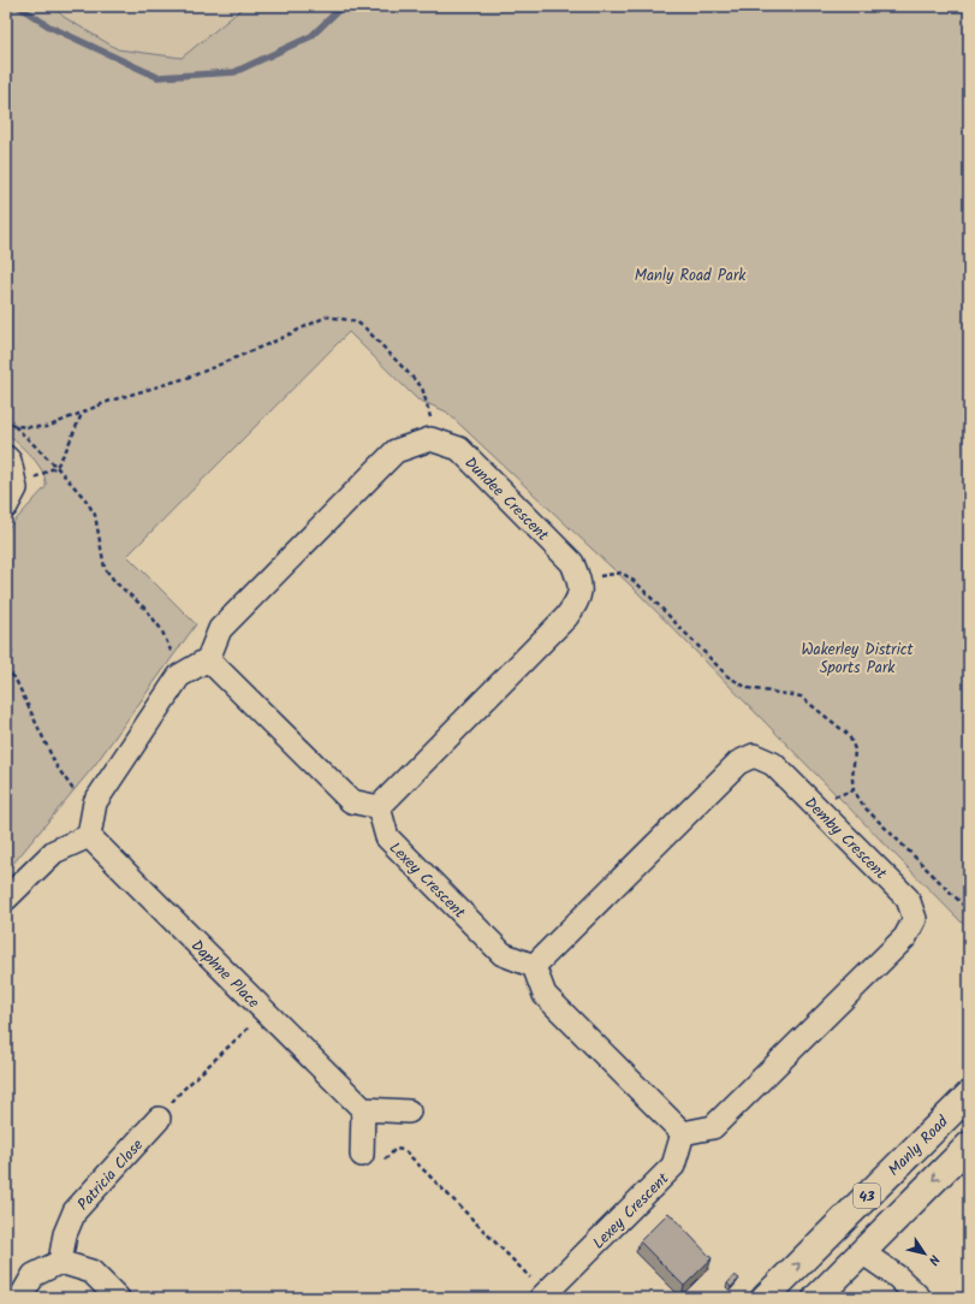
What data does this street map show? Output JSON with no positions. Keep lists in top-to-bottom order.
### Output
{
  "streets": {
    "main road": ["Manly Road", "43"],
    "street": [
      "Dundee Crescent",
      "Demby Crescent",
      "Lexey Crescent",
      "Daphne Place",
      "Patricia Close"
    ]
  },
  "crossings": [
    ["Demby Crescent", "Lexey Crescent"]
  ],
  "parks": ["Manly Road Park", "Wakerley District Sports Park"],
  "north": "bottom right"
}
